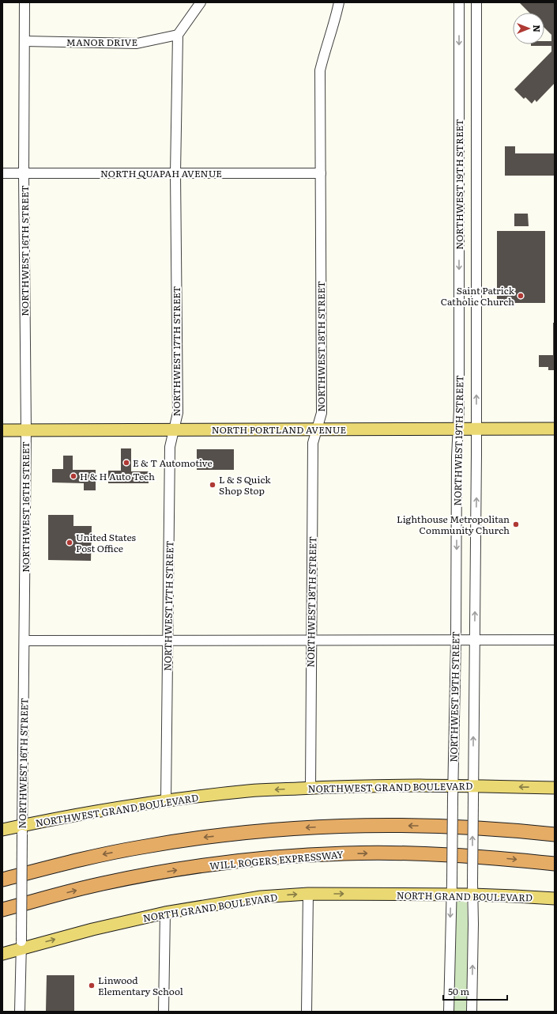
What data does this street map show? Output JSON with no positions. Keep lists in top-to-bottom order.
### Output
{
  "streets": {
    "highway": ["WILL ROGERS EXPRESSWAY"],
    "main road": ["NORTH PORTLAND AVENUE", "NORTHWEST GRAND BOULEVARD", "NORTH GRAND BOULEVARD"],
    "street": [
      "MANOR DRIVE",
      "NORTH QUAPAH AVENUE",
      "NORTHWEST 19TH STREET",
      "NORTHWEST 16TH STREET",
      "NORTHWEST 18TH STREET",
      "NORTHWEST 17TH STREET"
    ]
  },
  "crossings": [
    ["MANOR DRIVE", "NORTHWEST 16TH STREET"],
    ["MANOR DRIVE", "NORTHWEST 17TH STREET"],
    ["NORTH QUAPAH AVENUE", "NORTHWEST 16TH STREET"],
    ["NORTH QUAPAH AVENUE", "NORTHWEST 18TH STREET"],
    ["NORTH QUAPAH AVENUE", "NORTHWEST 17TH STREET"],
    ["NORTHWEST 19TH STREET", "NORTH PORTLAND AVENUE"],
    ["NORTHWEST 19TH STREET", "NORTHWEST GRAND BOULEVARD"],
    ["NORTHWEST 19TH STREET", "NORTH GRAND BOULEVARD"],
    ["NORTHWEST 16TH STREET", "NORTH PORTLAND AVENUE"],
    ["NORTHWEST 16TH STREET", "NORTHWEST GRAND BOULEVARD"],
    ["NORTHWEST 16TH STREET", "NORTH GRAND BOULEVARD"],
    ["NORTHWEST 18TH STREET", "NORTH PORTLAND AVENUE"],
    ["NORTHWEST 18TH STREET", "NORTHWEST GRAND BOULEVARD"],
    ["NORTHWEST 17TH STREET", "NORTH PORTLAND AVENUE"],
    ["NORTHWEST 17TH STREET", "NORTHWEST GRAND BOULEVARD"]
  ],
  "one_way": ["NORTHWEST GRAND BOULEVARD", "NORTH GRAND BOULEVARD"],
  "places": [
    "Saint Patrick Catholic Church",
    "E & T Automotive",
    "H & H Auto Tech",
    "L & S Quick Shop Stop",
    "Lighthouse Metropolitan Community Church",
    "United States Post Office",
    "Linwood Elementary School"
  ],
  "scale_bar": "50 m",
  "north": "right"
}
